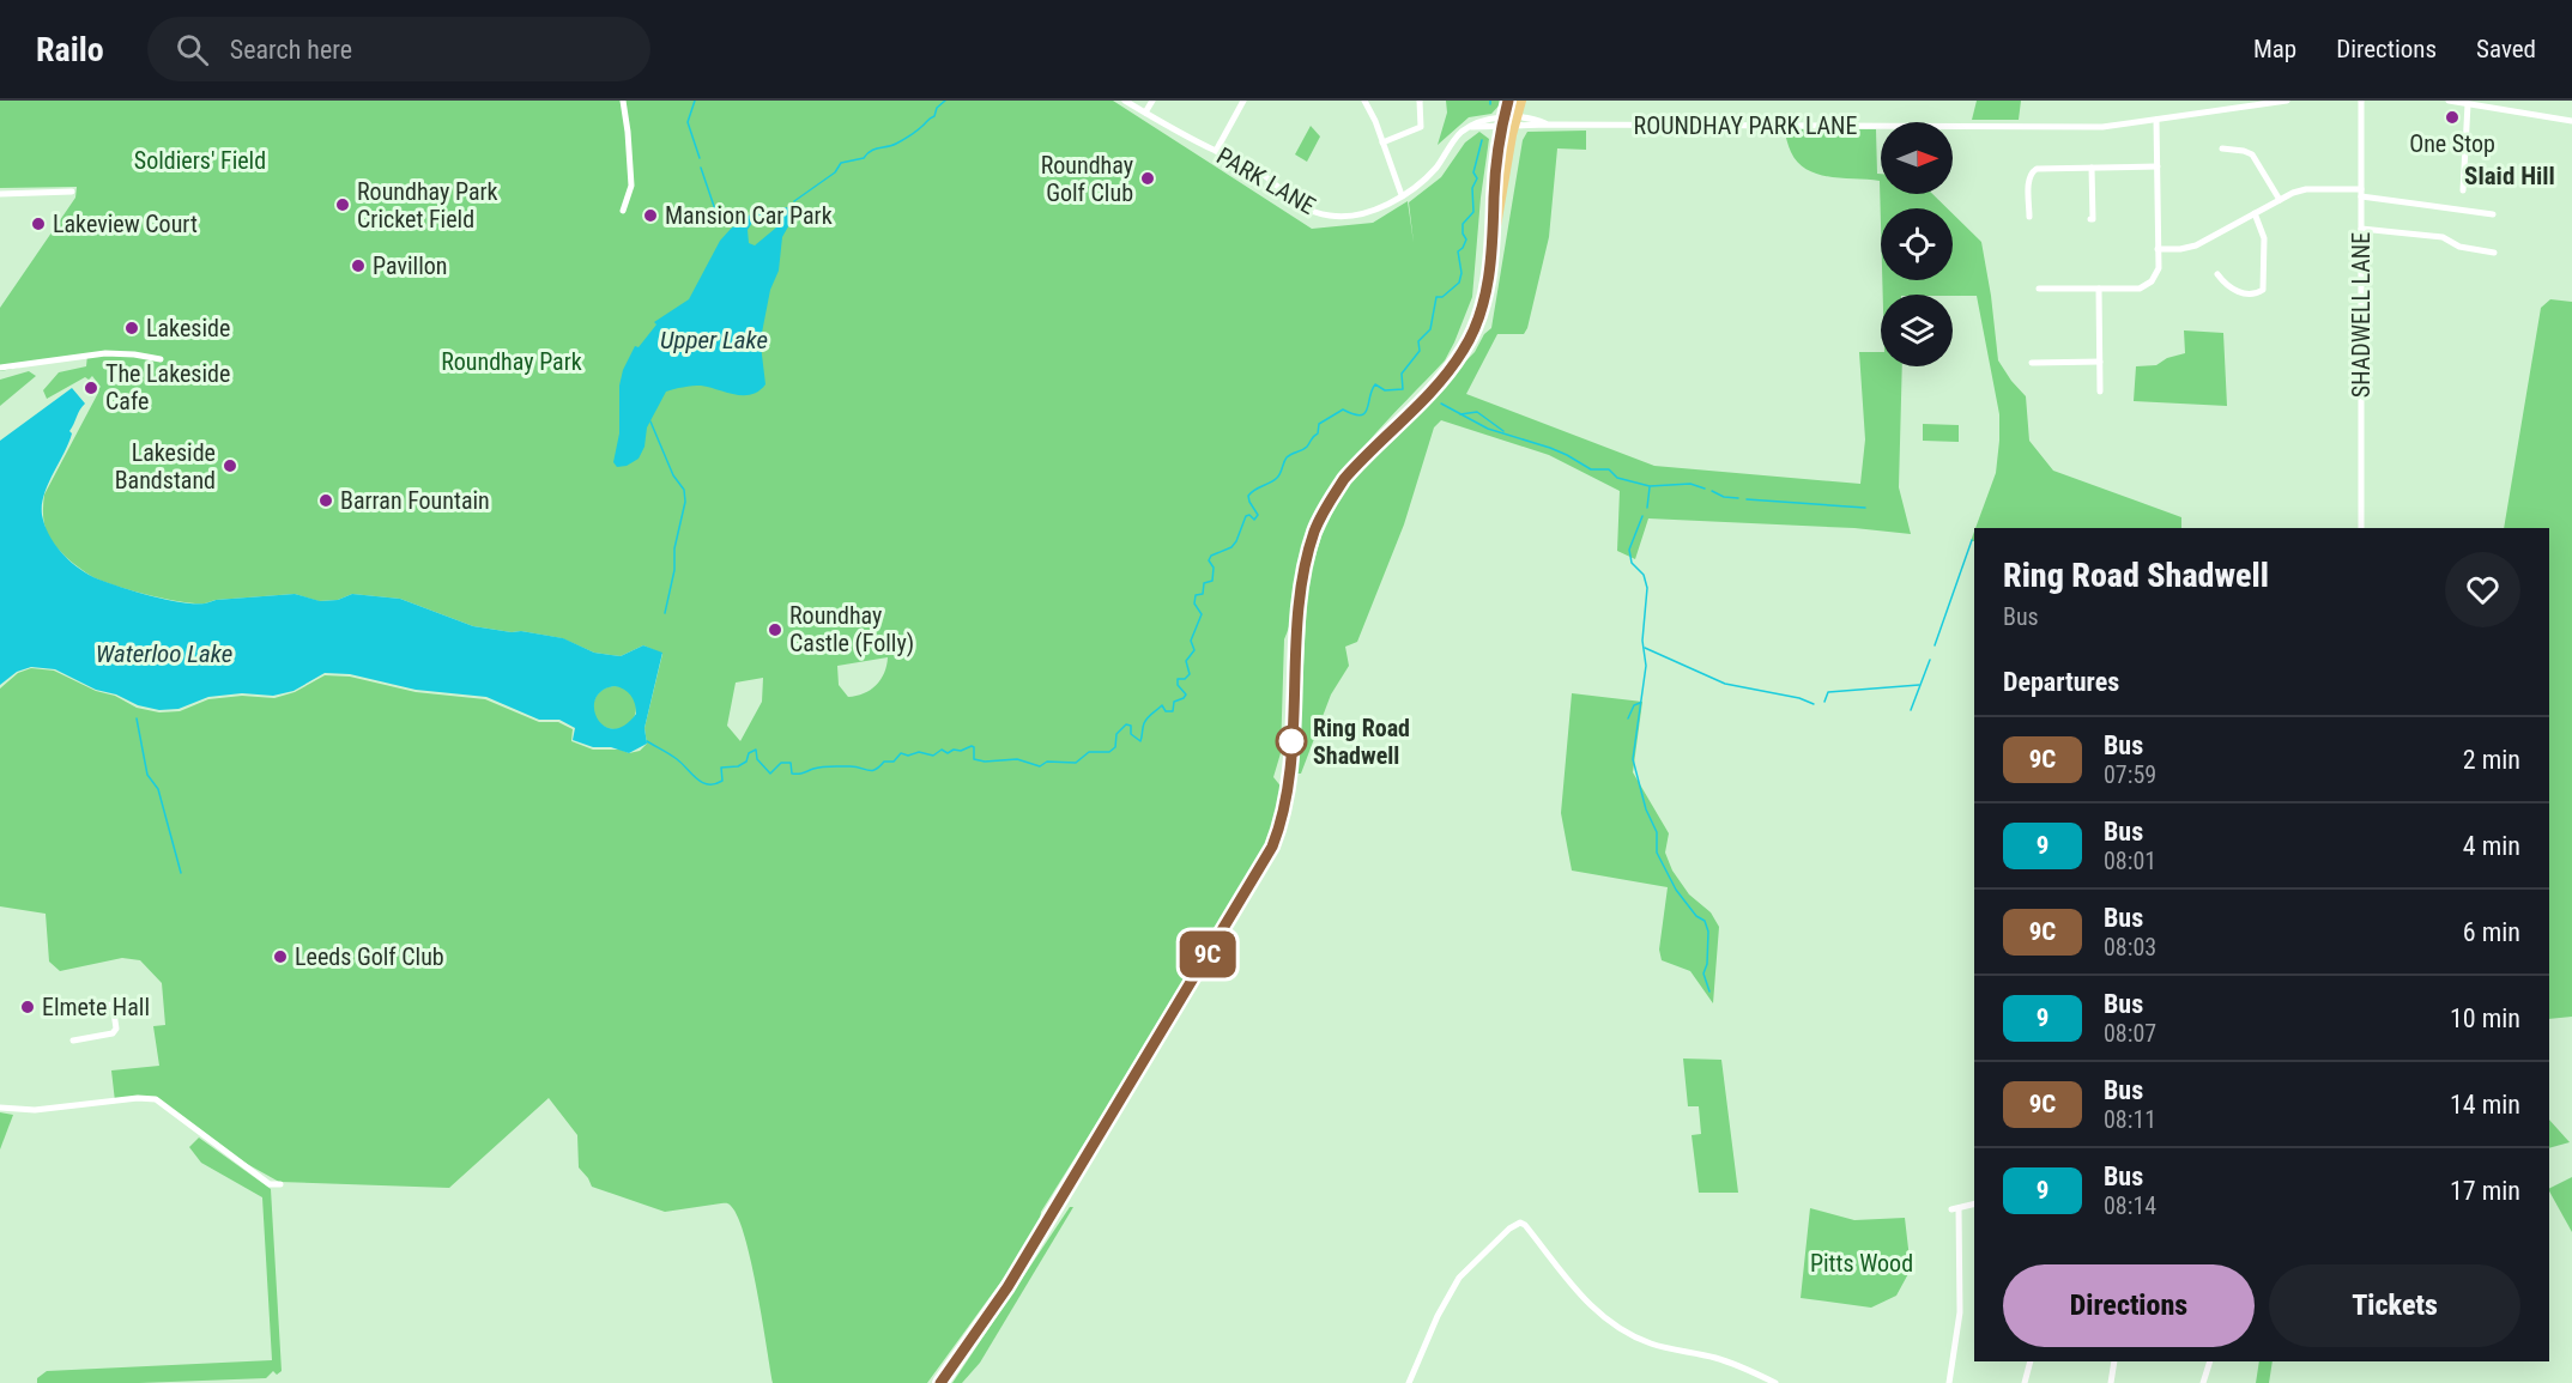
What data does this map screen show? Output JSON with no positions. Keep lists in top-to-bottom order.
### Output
{
  "streets": {
    "street": ["ROUNDHAY PARK LANE", "PARK LANE", "SHADWELL LANE"]
  },
  "crossings": [
    ["ROUNDHAY PARK LANE", "PARK LANE"]
  ],
  "districts": ["Slaid Hill"],
  "water": ["Upper Lake", "Waterloo Lake"],
  "parks": ["Soldiers' Field", "Roundhay Park", "Pitts Wood"],
  "places": [
    "One Stop",
    "Roundhay Golf Club",
    "Roundhay Park Cricket Field",
    "Mansion Car Park",
    "Lakeview Court",
    "Pavillon",
    "Lakeside",
    "The Lakeside Cafe",
    "Lakeside Bandstand",
    "Barran Fountain",
    "Roundhay Castle (Folly)",
    "Ring Road Shadwell",
    "Leeds Golf Club",
    "Elmete Hall"
  ],
  "lines": ["bus line 9C"],
  "north": "right",
  "page": {
    "header": "Railo",
    "search": "Search here",
    "nav": ["Map", "Directions", "Saved"],
    "on_map": "9C",
    "heading": [
      ["Ring Road Shadwell", "Bus"],
      "Departures"
    ],
    "list": [
      {
        "mark": "9C",
        "name": "Bus",
        "note": "07:59",
        "value": "2 min"
      },
      {
        "mark": "9",
        "name": "Bus",
        "note": "08:01",
        "value": "4 min"
      },
      {
        "mark": "9C",
        "name": "Bus",
        "note": "08:03",
        "value": "6 min"
      },
      {
        "mark": "9",
        "name": "Bus",
        "note": "08:07",
        "value": "10 min"
      },
      {
        "mark": "9C",
        "name": "Bus",
        "note": "08:11",
        "value": "14 min"
      },
      {
        "mark": "9",
        "name": "Bus",
        "note": "08:14",
        "value": "17 min"
      }
    ],
    "buttons": ["Directions", "Tickets"]
  }
}
